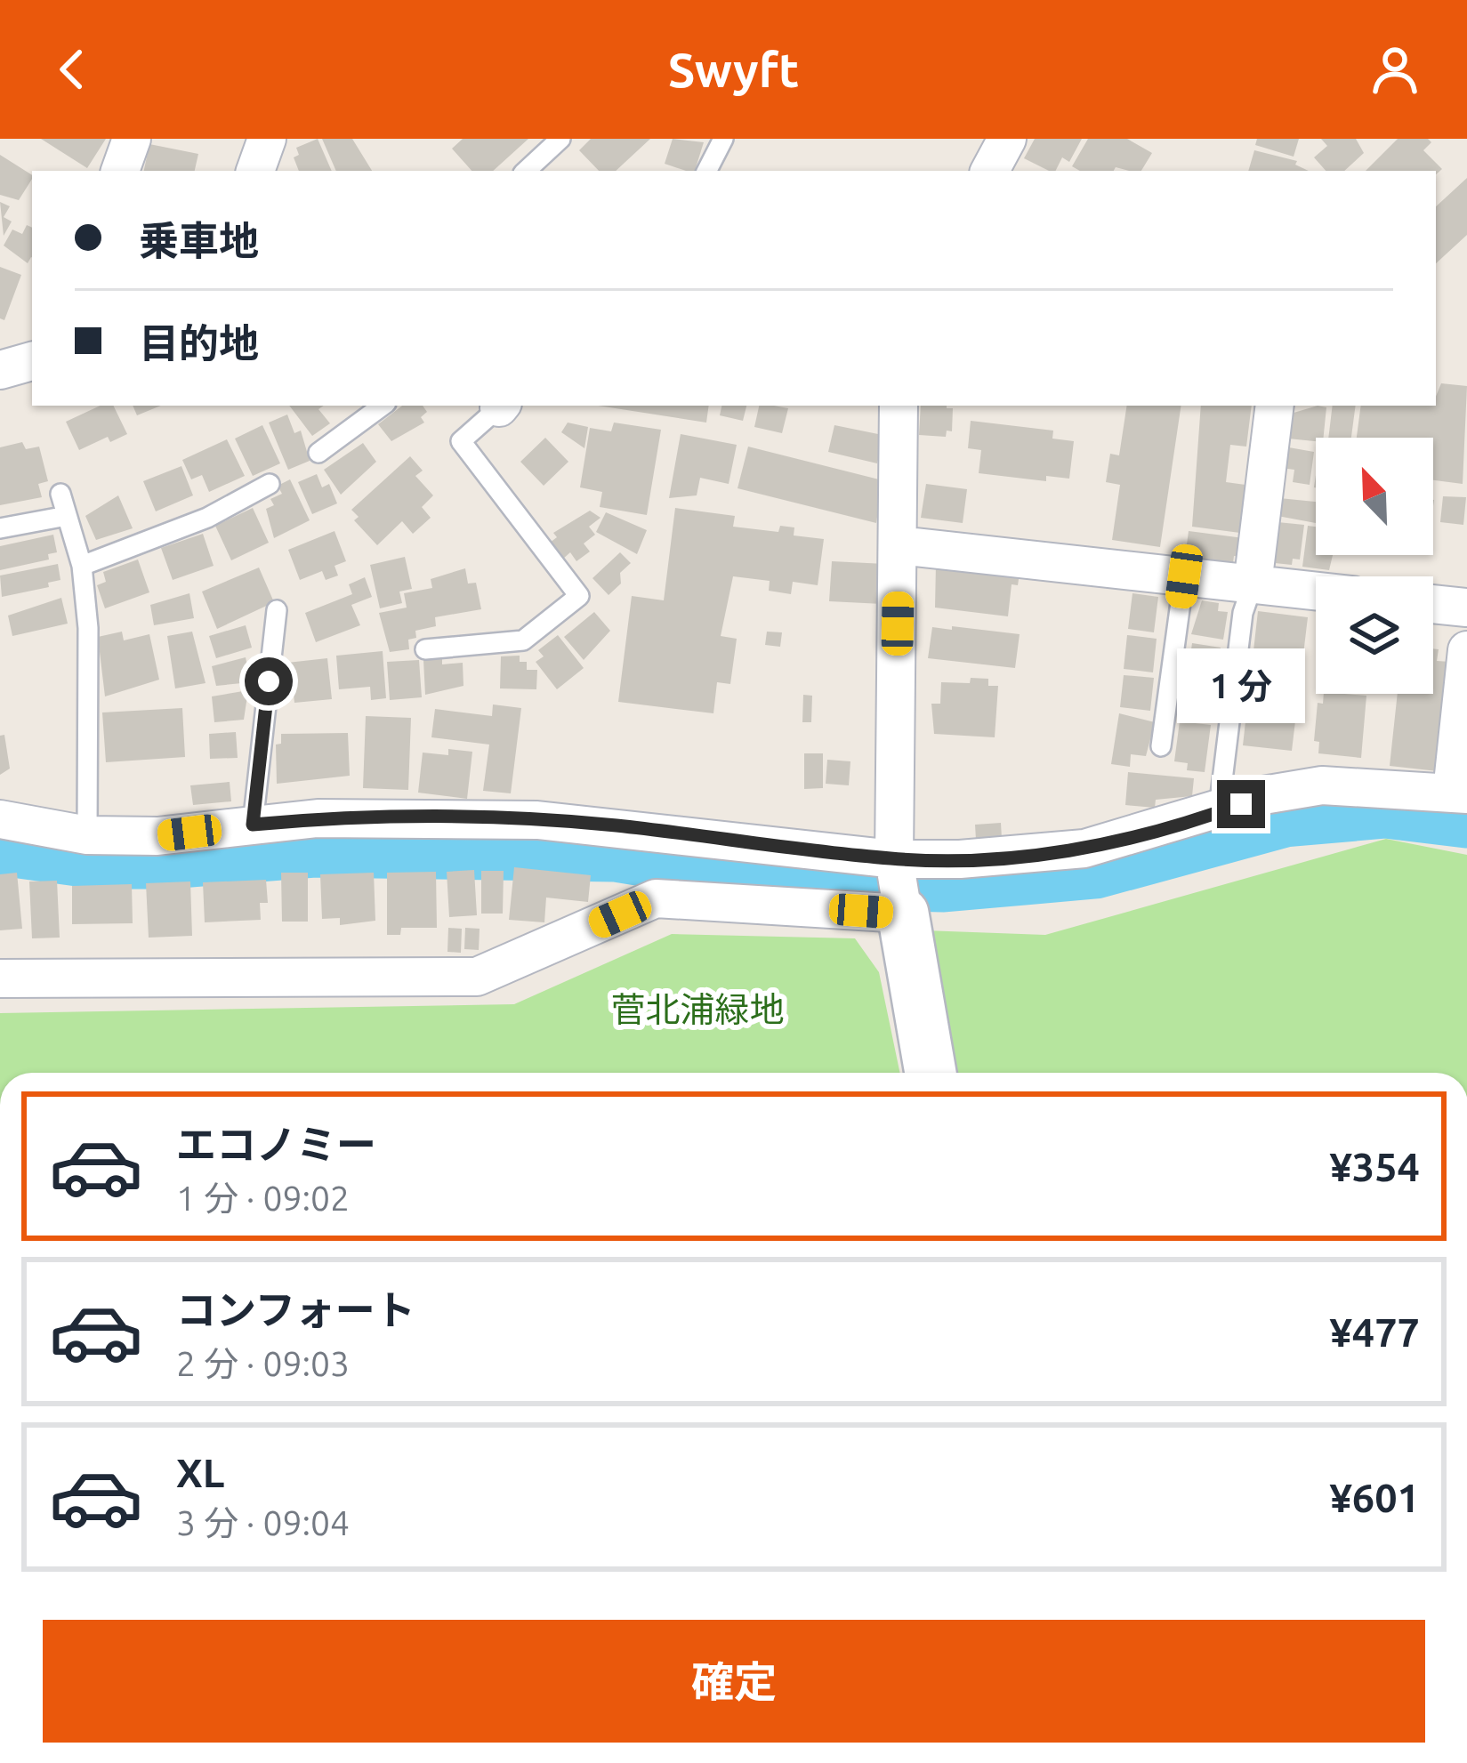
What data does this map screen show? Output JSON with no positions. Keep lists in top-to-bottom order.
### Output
{
  "parks": ["菅北浦緑地"],
  "north": "top left",
  "page": {
    "header": "Swyft",
    "banner": ["乗車地", "目的地"],
    "bubble": "1 分",
    "list": [
      {
        "name": "エコノミー",
        "note": "1 分 · 09:02",
        "value": "¥354"
      },
      {
        "name": "コンフォート",
        "note": "2 分 · 09:03",
        "value": "¥477"
      },
      {
        "name": "XL",
        "note": "3 分 · 09:04",
        "value": "¥601"
      }
    ],
    "buttons": "確定"
  }
}
